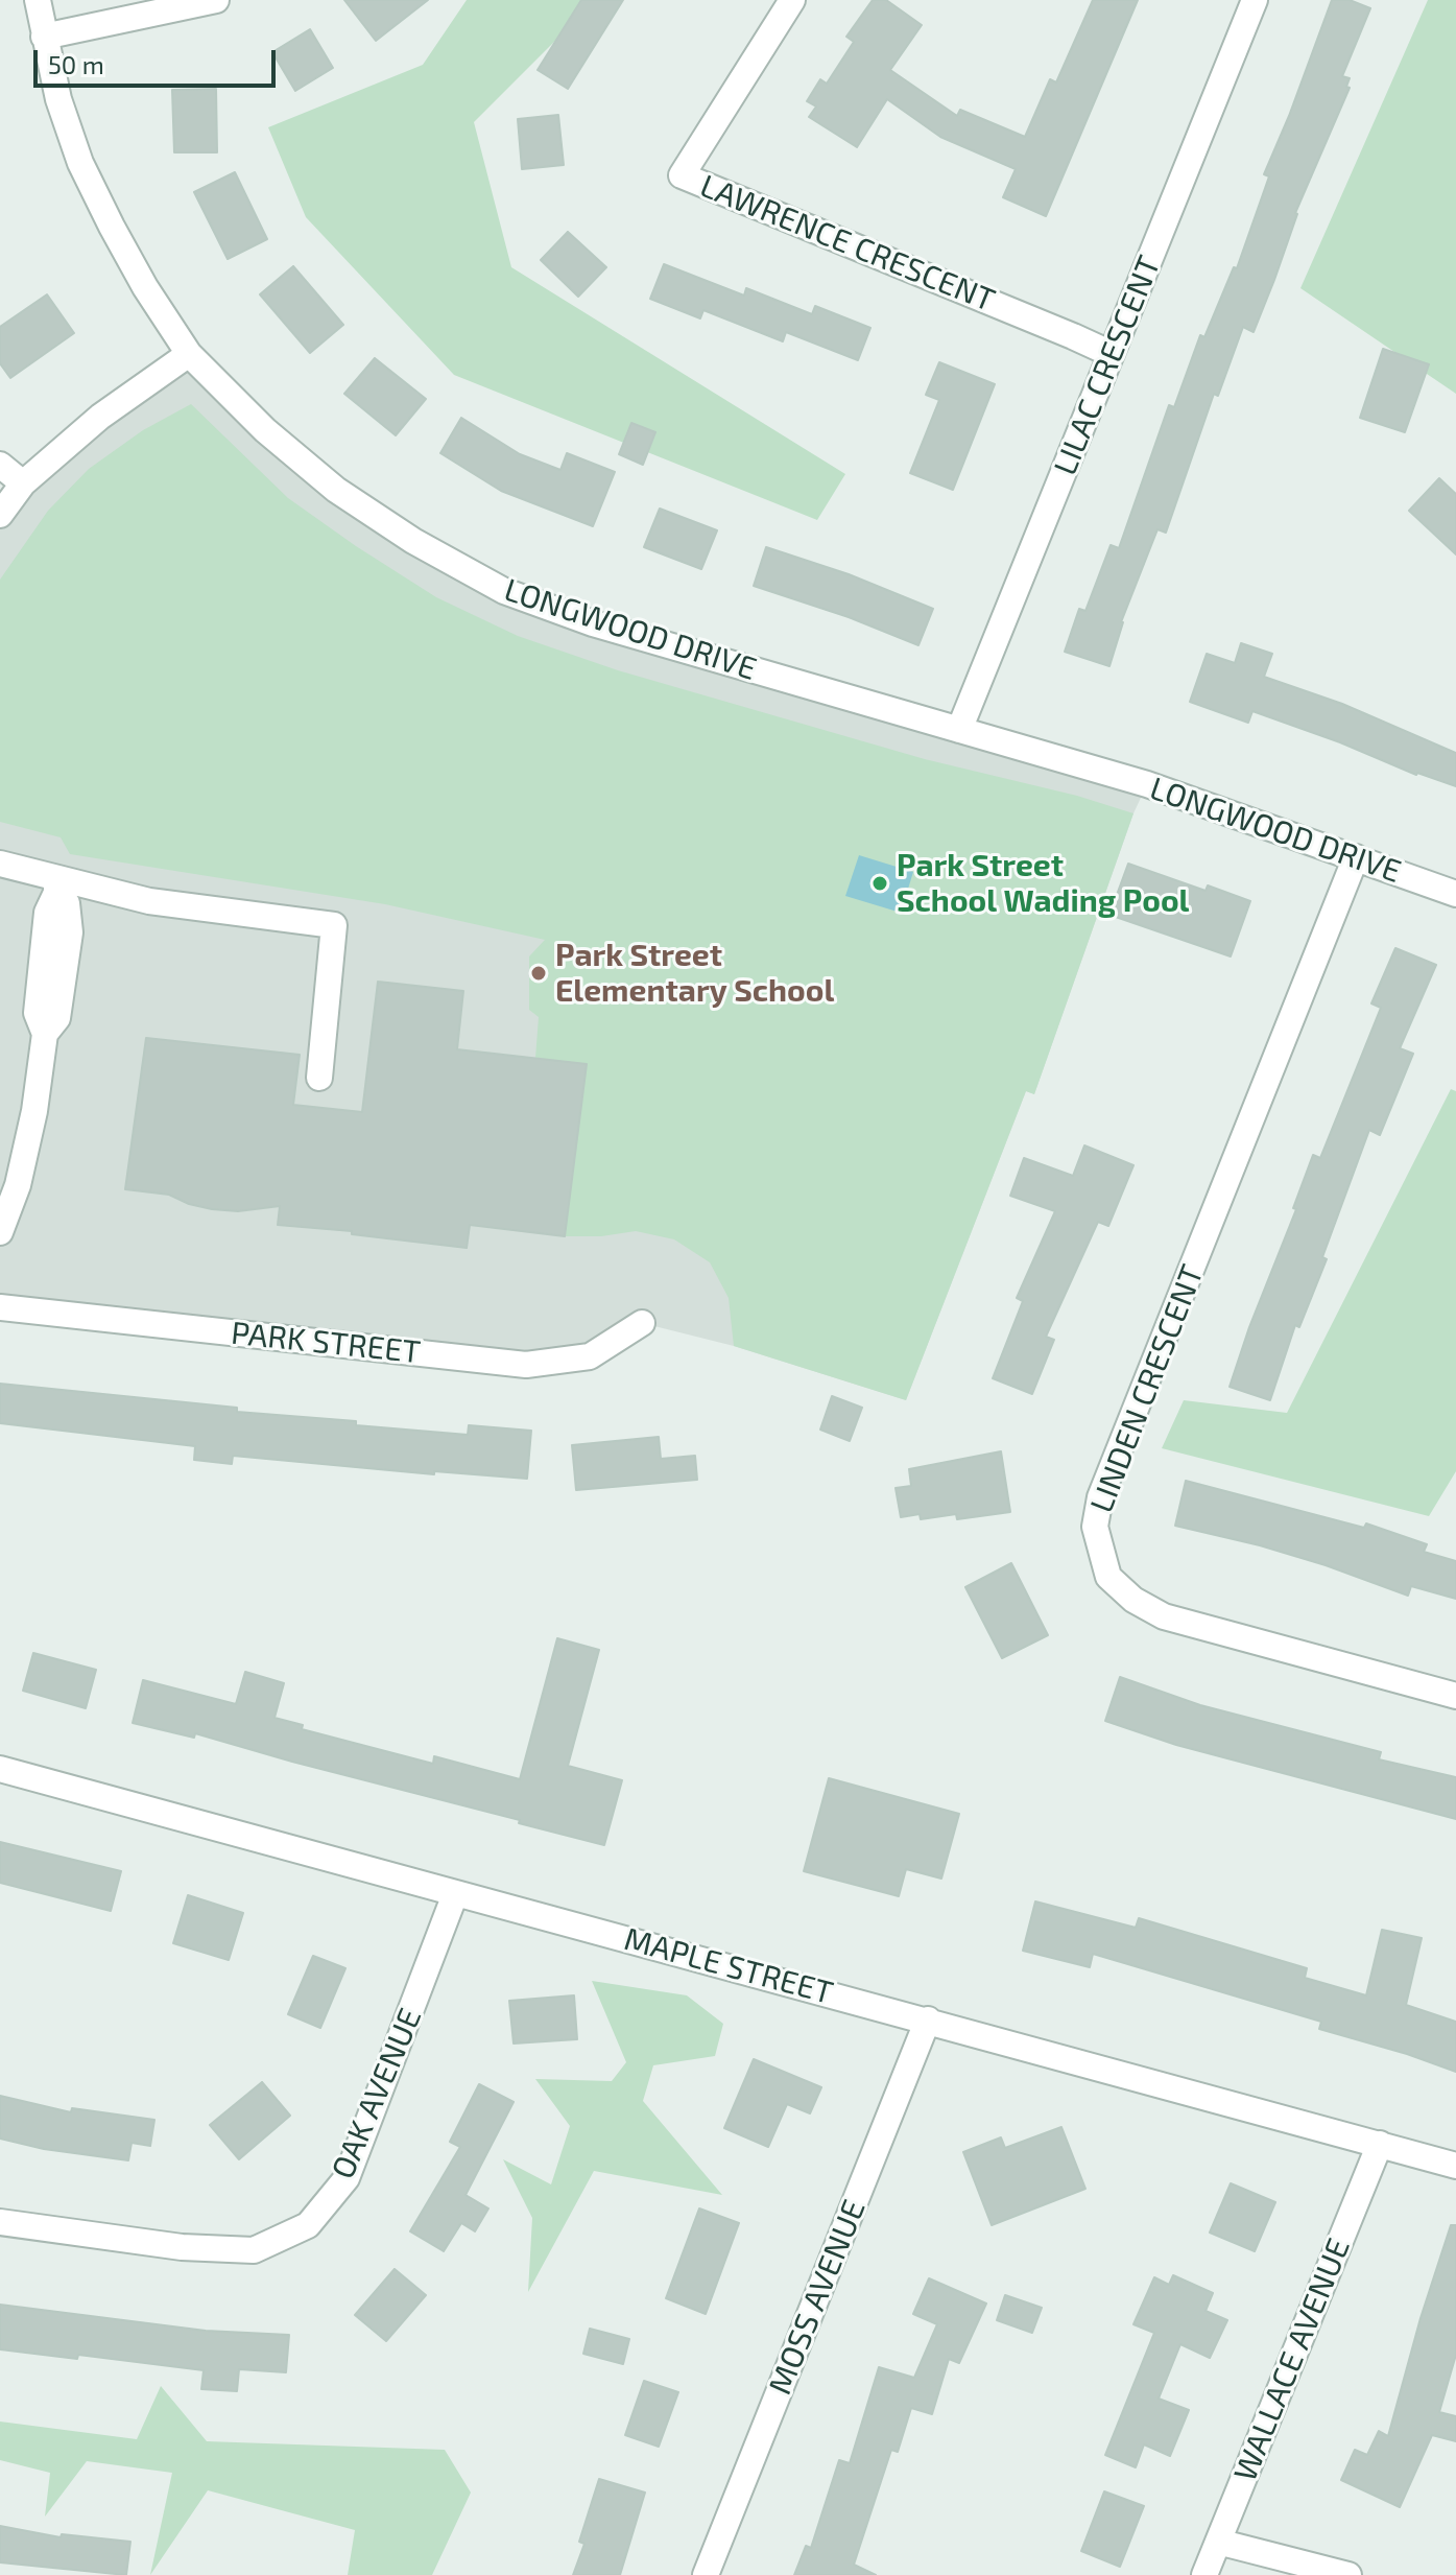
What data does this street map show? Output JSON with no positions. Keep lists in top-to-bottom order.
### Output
{
  "streets": {
    "street": [
      "LAWRENCE CRESCENT",
      "LILAC CRESCENT",
      "LONGWOOD DRIVE",
      "PARK STREET",
      "LINDEN CRESCENT",
      "MAPLE STREET",
      "OAK AVENUE",
      "MOSS AVENUE",
      "WALLACE AVENUE"
    ]
  },
  "crossings": [
    ["LAWRENCE CRESCENT", "LILAC CRESCENT"],
    ["LILAC CRESCENT", "LONGWOOD DRIVE"],
    ["LONGWOOD DRIVE", "LINDEN CRESCENT"],
    ["MAPLE STREET", "OAK AVENUE"],
    ["MAPLE STREET", "MOSS AVENUE"],
    ["MAPLE STREET", "WALLACE AVENUE"]
  ],
  "places": ["Park Street School Wading Pool", "Park Street Elementary School"],
  "scale_bar": "50 m"
}
